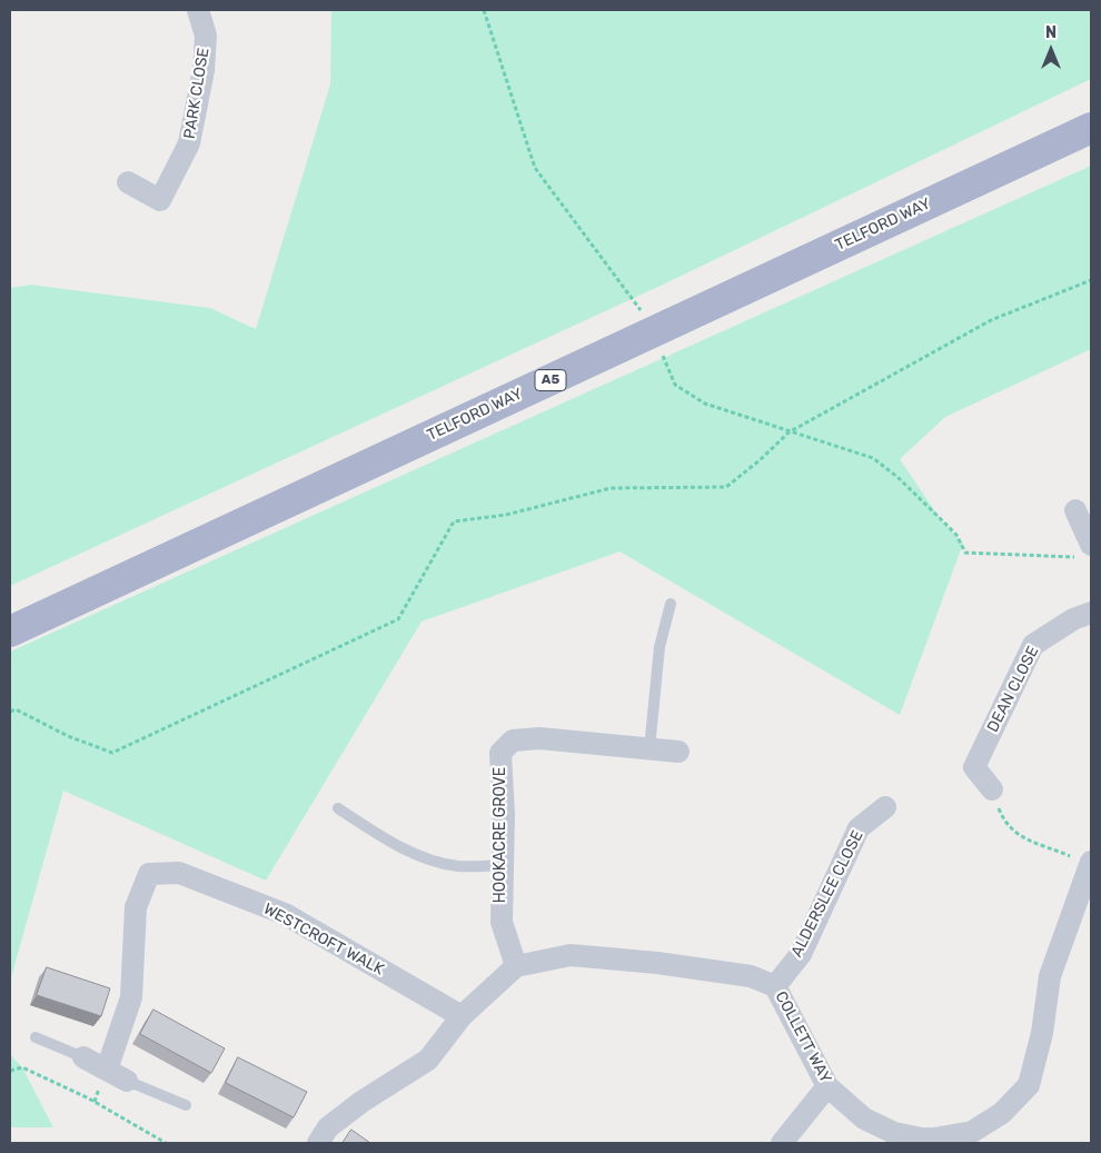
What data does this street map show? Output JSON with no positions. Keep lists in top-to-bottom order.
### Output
{
  "streets": {
    "main road": ["TELFORD WAY", "A5"],
    "street": [
      "PARK CLOSE",
      "DEAN CLOSE",
      "HOOKACRE GROVE",
      "ALDERSLEE CLOSE",
      "WESTCROFT WALK",
      "COLLETT WAY"
    ]
  },
  "crossings": [
    ["HOOKACRE GROVE", "COLLETT WAY"],
    ["ALDERSLEE CLOSE", "COLLETT WAY"]
  ],
  "north": "top"
}
